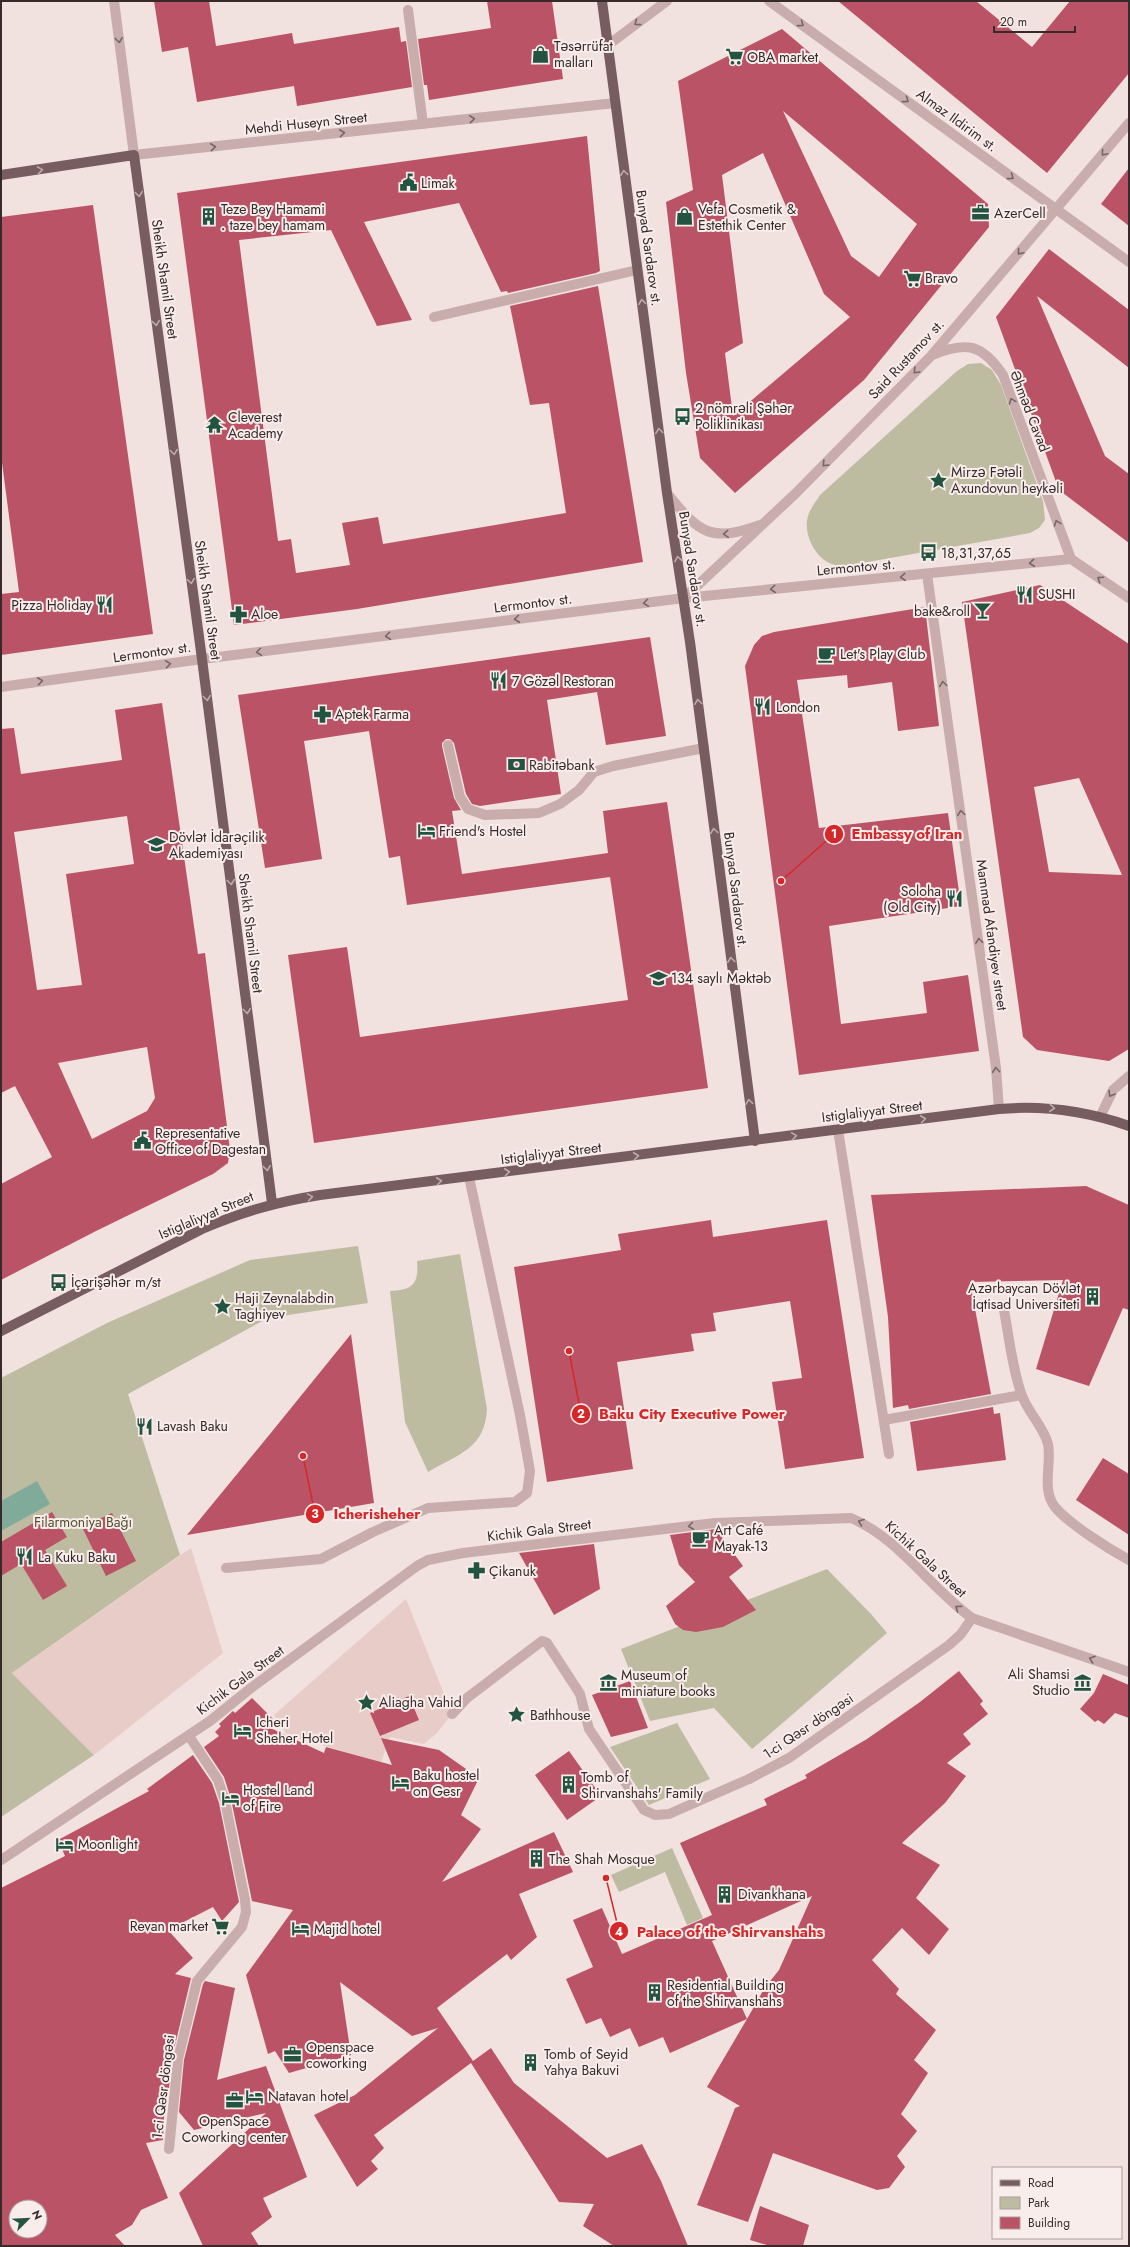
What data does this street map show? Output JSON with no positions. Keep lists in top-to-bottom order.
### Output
{
  "streets": {
    "main road": [
      "Mehdi Huseyn Street",
      "Bunyad Sardarov st.",
      "Sheikh Shamil Street",
      "Istiglaliyyat Street"
    ],
    "street": [
      "Almaz Ildirim st.",
      "Said Rustamov st.",
      "Əhməd Cavad",
      "Lermontov st.",
      "Mammad Afandiyev street",
      "Kichik Gala Street",
      "1-ci Qəsr döngəsi"
    ]
  },
  "crossings": [
    ["Almaz Ildirim st.", "Said Rustamov st."],
    ["Mehdi Huseyn Street", "Bunyad Sardarov st."],
    ["Mehdi Huseyn Street", "Sheikh Shamil Street"],
    ["Bunyad Sardarov st.", "Said Rustamov st."],
    ["Bunyad Sardarov st.", "Lermontov st."],
    ["Bunyad Sardarov st.", "Istiglaliyyat Street"],
    ["Sheikh Shamil Street", "Lermontov st."],
    ["Sheikh Shamil Street", "Istiglaliyyat Street"],
    ["Said Rustamov st.", "Əhməd Cavad"],
    ["Said Rustamov st.", "Lermontov st."],
    ["Əhməd Cavad", "Lermontov st."],
    ["Lermontov st.", "Mammad Afandiyev street"],
    ["Mammad Afandiyev street", "Istiglaliyyat Street"],
    ["Kichik Gala Street", "1-ci Qəsr döngəsi"]
  ],
  "one_way": [
    "Almaz Ildirim st.",
    "Mehdi Huseyn Street",
    "Bunyad Sardarov st.",
    "Sheikh Shamil Street",
    "Said Rustamov st.",
    "Əhməd Cavad",
    "Mammad Afandiyev street",
    "Istiglaliyyat Street",
    "Kichik Gala Street"
  ],
  "parks": ["Filarmoniya Bağı"],
  "places": {
    "shop": ["Təsərrüfat malları", "Vefa Cosmetik & Estethik Center"],
    "supermarket": ["OBA market", "Bravo", "Revan market"],
    "public building": ["Limak", "Representative Office of Dagestan"],
    "office": ["AzerCell", "Openspace coworking", "OpenSpace Coworking center"],
    "building": [
      "Teze Bey Hamami . taze bey hamam",
      "Azərbaycan Dövlət İqtisad Universiteti",
      "Tomb of Shirvanshahs' Family",
      "The Shah Mosque",
      "Divankhana",
      "Residential Building of the Shirvanshahs",
      "Tomb of Seyid Yahya Bakuvi"
    ],
    "bus stop": ["2 nömrəli Şəhər Poliklinikası", "18,31,37,65", "İçərişəhər m/st"],
    "temple": ["Cleverest Academy"],
    "place": [
      "Mirzə Fətəli Axundovun heykəli",
      "Haji Zeynalabdin Taghiyev",
      "Aliagha Vahid",
      "Bathhouse"
    ],
    "restaurant": [
      "SUSHI",
      "Pizza Holiday",
      "7 Gözəl Restoran",
      "London",
      "Soloha (Old City)",
      "Lavash Baku",
      "La Kuku Baku"
    ],
    "bar": ["bake&roll"],
    "pharmacy": ["Aloe", "Aptek Farma", "Çikanuk"],
    "cafe": ["Let's Play Club", "Art Café Mayak-13"],
    "bank": ["Rabitəbank"],
    "hotel": [
      "Friend's Hostel",
      "Icheri Sheher Hotel",
      "Baku hostel on Gesr",
      "Hostel Land of Fire",
      "Moonlight",
      "Majid hotel",
      "Natavan hotel"
    ],
    "school or university": ["Dövlət İdarəçilik Akademiyası", "134 saylı Məktəb"],
    "other": [
      "Embassy of Iran",
      "Baku City Executive Power",
      "Icherisheher",
      "Palace of the Shirvanshahs"
    ],
    "museum": ["Ali Shamsi Studio", "Museum of miniature books"]
  },
  "legend": ["Road", "Park", "Building"],
  "scale_bar": "20 m",
  "north": "top right"
}
